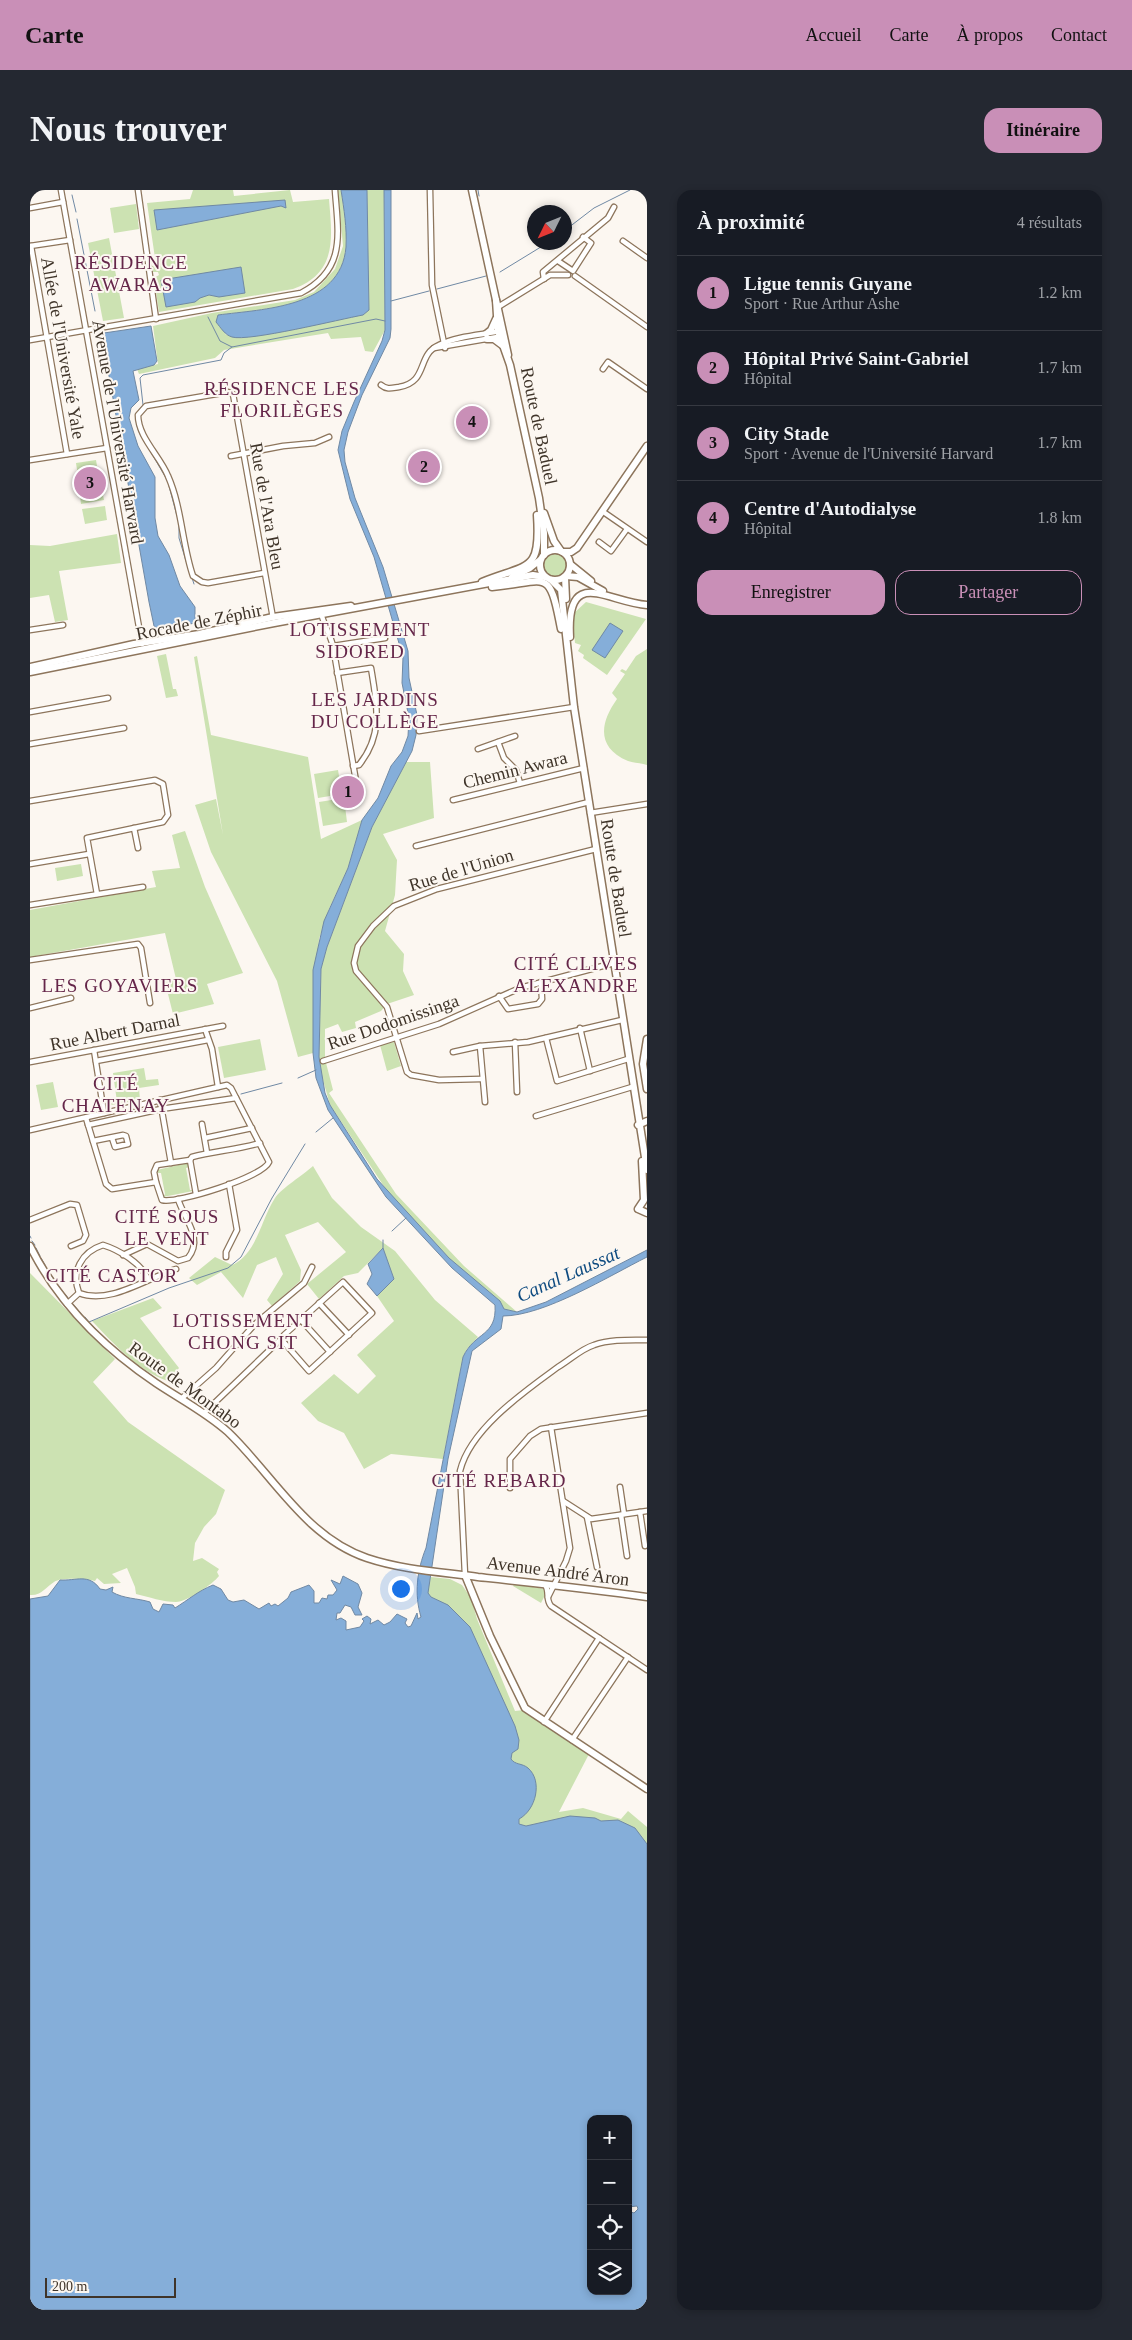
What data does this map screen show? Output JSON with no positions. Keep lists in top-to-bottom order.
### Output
{
  "streets": {
    "main road": [
      "Route de Baduel",
      "Rocade de Zéphir",
      "Route de Montabo",
      "Avenue André Aron"
    ],
    "street": [
      "Allée de l'Université Yale",
      "Avenue de l'Université Harvard",
      "Rue de l'Ara Bleu",
      "Chemin Awara",
      "Rue de l'Union",
      "Rue Dodomissinga",
      "Rue Albert Darnal"
    ]
  },
  "crossings": [
    ["Route de Baduel", "Rocade de Zéphir"],
    ["Route de Baduel", "Chemin Awara"],
    ["Route de Baduel", "Rue de l'Union"],
    ["Route de Baduel", "Rue Dodomissinga"],
    ["Avenue de l'Université Harvard", "Rocade de Zéphir"],
    ["Rue de l'Ara Bleu", "Rocade de Zéphir"],
    ["Rue de l'Union", "Rue Dodomissinga"],
    ["Route de Montabo", "Avenue André Aron"]
  ],
  "districts": [
    "RÉSIDENCE AWARAS",
    "RÉSIDENCE LES FLORILÈGES",
    "LOTISSEMENT SIDORED",
    "LES JARDINS DU COLLÈGE",
    "CITÉ CLIVES ALEXANDRE",
    "LES GOYAVIERS",
    "CITÉ CHATENAY",
    "CITÉ SOUS LE VENT",
    "CITÉ CASTOR",
    "LOTISSEMENT CHONG SIT",
    "CITÉ REBARD"
  ],
  "water": ["Canal Laussat"],
  "scale_bar": "200 m",
  "north": "bottom left",
  "page": {
    "header": "Carte",
    "nav": [
      "Accueil",
      "Carte",
      "À propos",
      "Contact"
    ],
    "buttons": [
      "Itinéraire",
      ["Enregistrer", "Partager"]
    ],
    "title": "Nous trouver",
    "heading": ["À proximité", "4 résultats"],
    "list": [
      {
        "mark": "1",
        "name": "Ligue tennis Guyane",
        "note": "Sport · Rue Arthur Ashe",
        "value": "1.2 km"
      },
      {
        "mark": "2",
        "name": "Hôpital Privé Saint-Gabriel",
        "note": "Hôpital",
        "value": "1.7 km"
      },
      {
        "mark": "3",
        "name": "City Stade",
        "note": "Sport · Avenue de l'Université Harvard",
        "value": "1.7 km"
      },
      {
        "mark": "4",
        "name": "Centre d'Autodialyse",
        "note": "Hôpital",
        "value": "1.8 km"
      }
    ],
    "pins": [
      "4",
      "2",
      "3",
      "1"
    ],
    "map_buttons": ["+", "−"],
    "scale": "200 m"
  }
}
